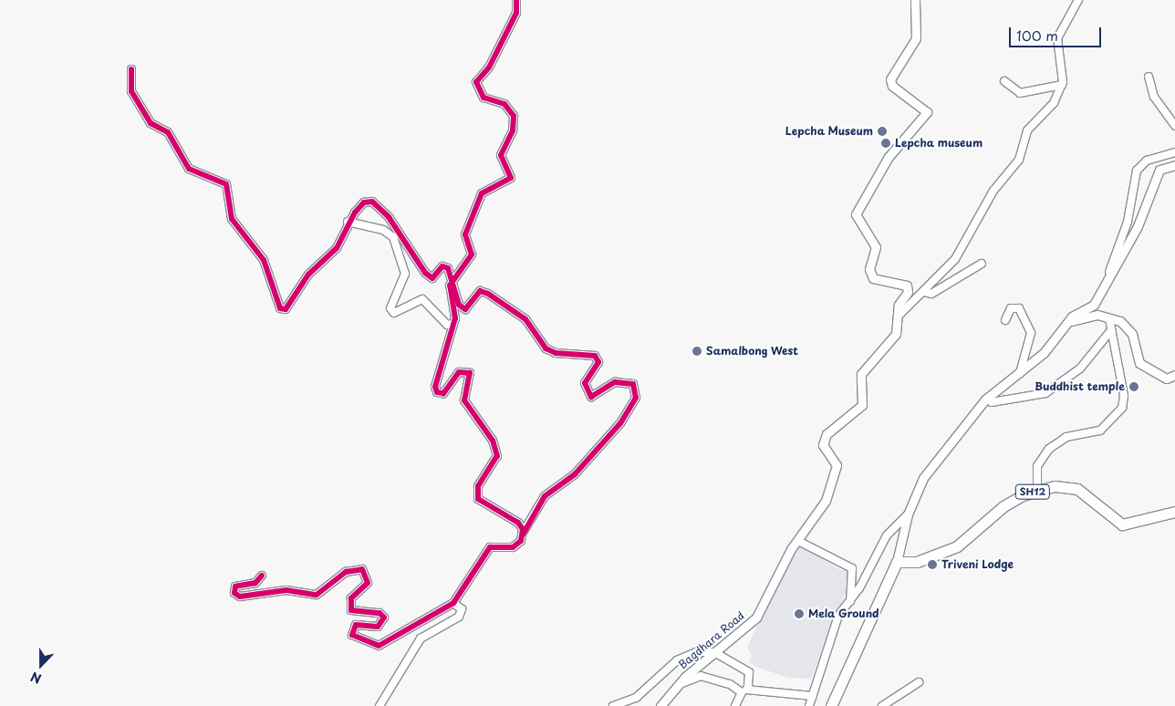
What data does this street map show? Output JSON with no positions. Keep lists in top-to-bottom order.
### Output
{
  "streets": {
    "main road": ["SH12"],
    "street": ["Bagdhara Road"]
  },
  "places": [
    "Lepcha Museum",
    "Lepcha museum",
    "Samalbong West",
    "Buddhist temple",
    "Triveni Lodge",
    "Mela Ground"
  ],
  "scale_bar": "100 m",
  "north": "bottom"
}
